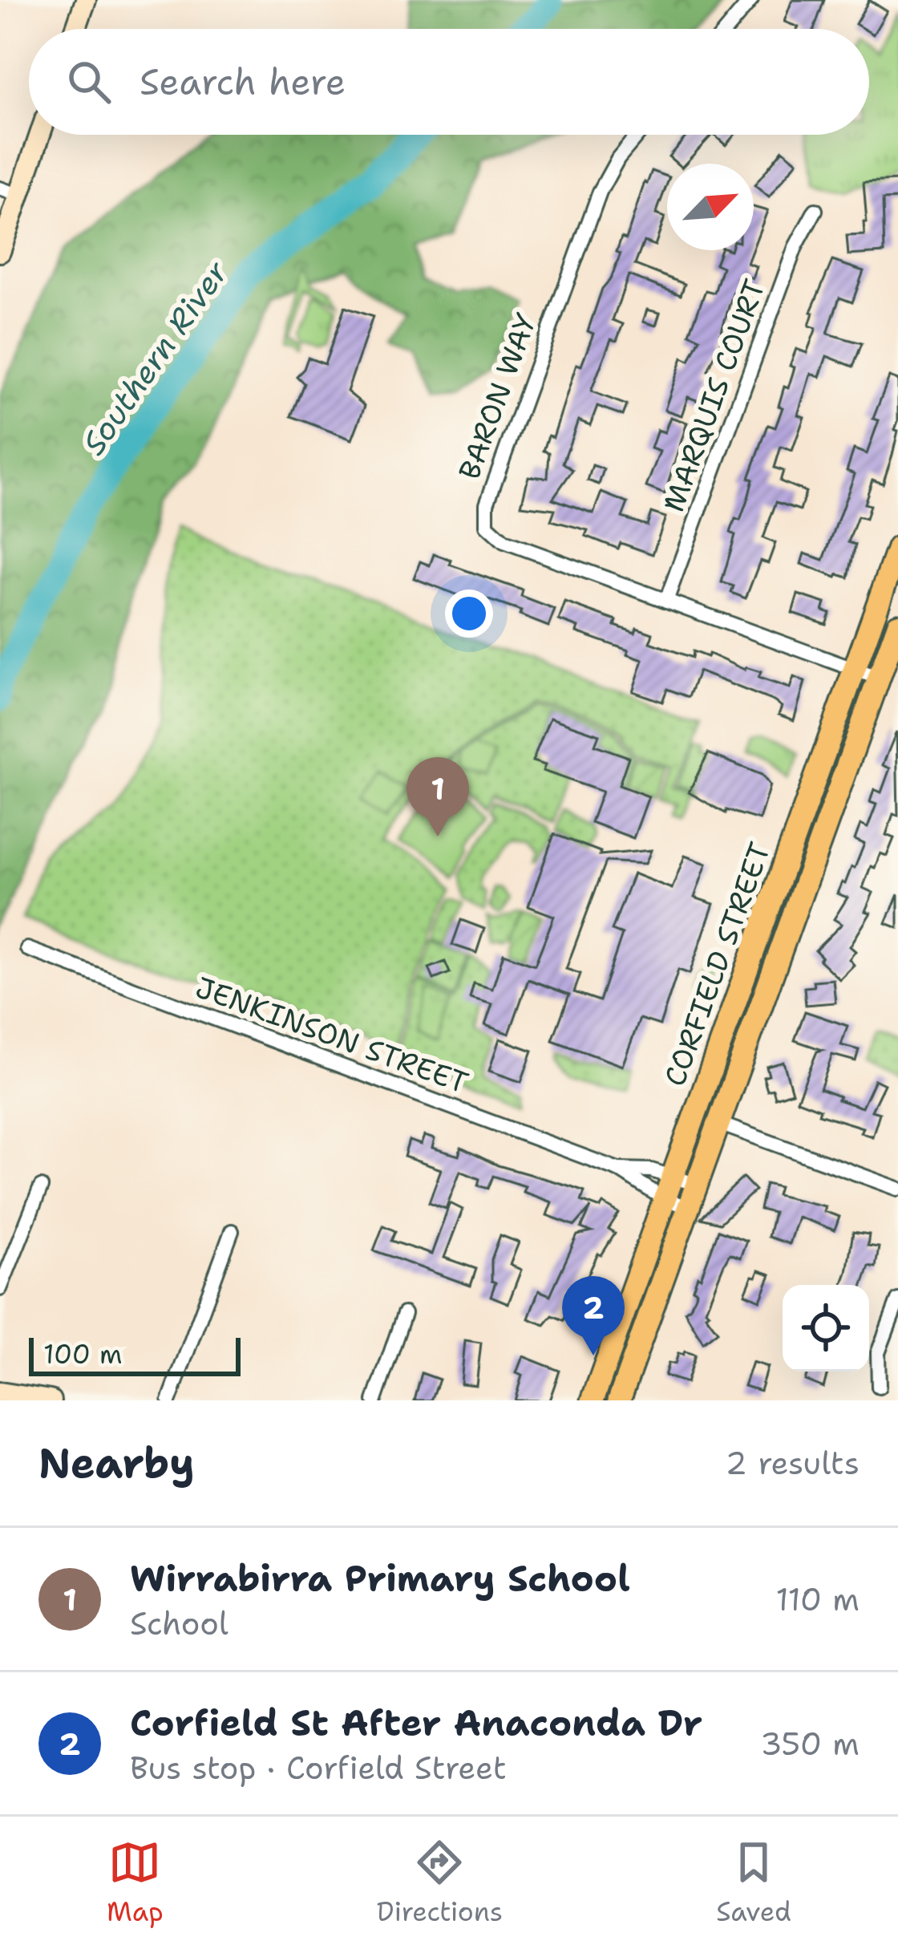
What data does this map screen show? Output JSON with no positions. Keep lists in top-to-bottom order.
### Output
{
  "streets": {
    "main road": ["CORFIELD STREET"],
    "street": ["MARQUIS COURT", "BARON WAY", "JENKINSON STREET"]
  },
  "crossings": [
    ["MARQUIS COURT", "BARON WAY"],
    ["BARON WAY", "CORFIELD STREET"],
    ["CORFIELD STREET", "JENKINSON STREET"]
  ],
  "water": ["Southern River"],
  "scale_bar": "100 m",
  "north": "top right",
  "page": {
    "search": "Search here",
    "pins": ["1", "2"],
    "scale": "100 m",
    "heading": ["Nearby", "2 results"],
    "list": [
      {
        "mark": "1",
        "name": "Wirrabirra Primary School",
        "note": "School",
        "value": "110 m"
      },
      {
        "mark": "2",
        "name": "Corfield St After Anaconda Dr",
        "note": "Bus stop · Corfield Street",
        "value": "350 m"
      }
    ],
    "nav": ["Map", "Directions", "Saved"]
  }
}
